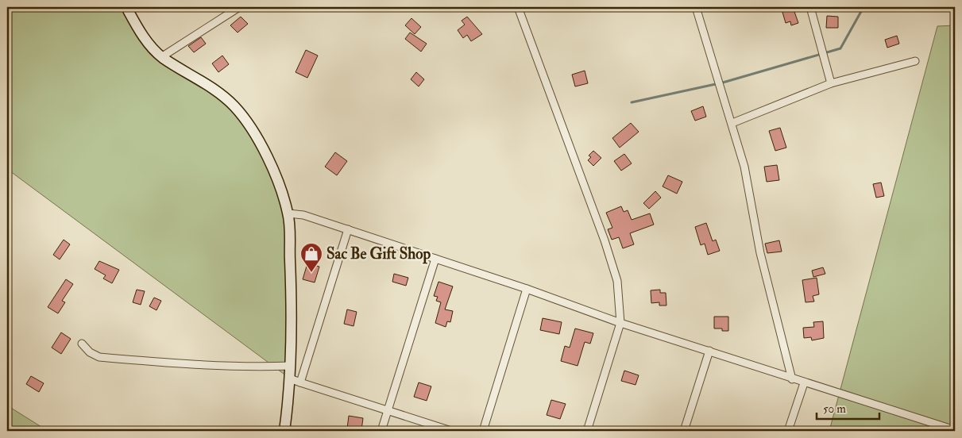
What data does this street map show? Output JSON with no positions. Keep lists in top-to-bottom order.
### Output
{
  "places": {
    "shop": ["Sac Be Gift Shop"]
  },
  "scale_bar": "50 m"
}
